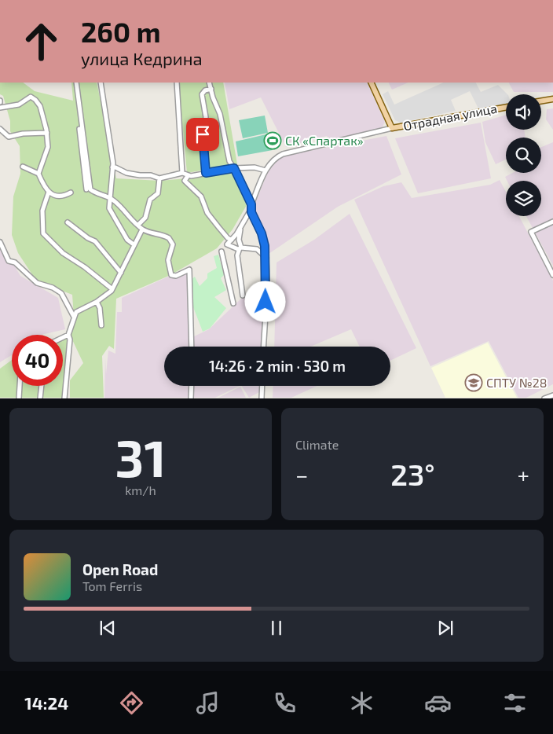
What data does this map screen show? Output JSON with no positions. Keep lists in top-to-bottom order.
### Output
{
  "streets": {
    "main road": ["Отрадная улица"]
  },
  "places": {
    "sports": ["СК «Спартак»"],
    "school or university": ["СПТУ №28"]
  },
  "page": {
    "turn": ["260 m", "улица Кедрина"],
    "limit": "40",
    "trip": "14:26 · 2 min · 530 m",
    "tile": [
      ["31", "km/h"],
      "Climate"
    ],
    "heat": ["−", "23°", "+"],
    "song": ["Open Road", "Tom Ferris"],
    "tabs": "14:24"
  }
}
